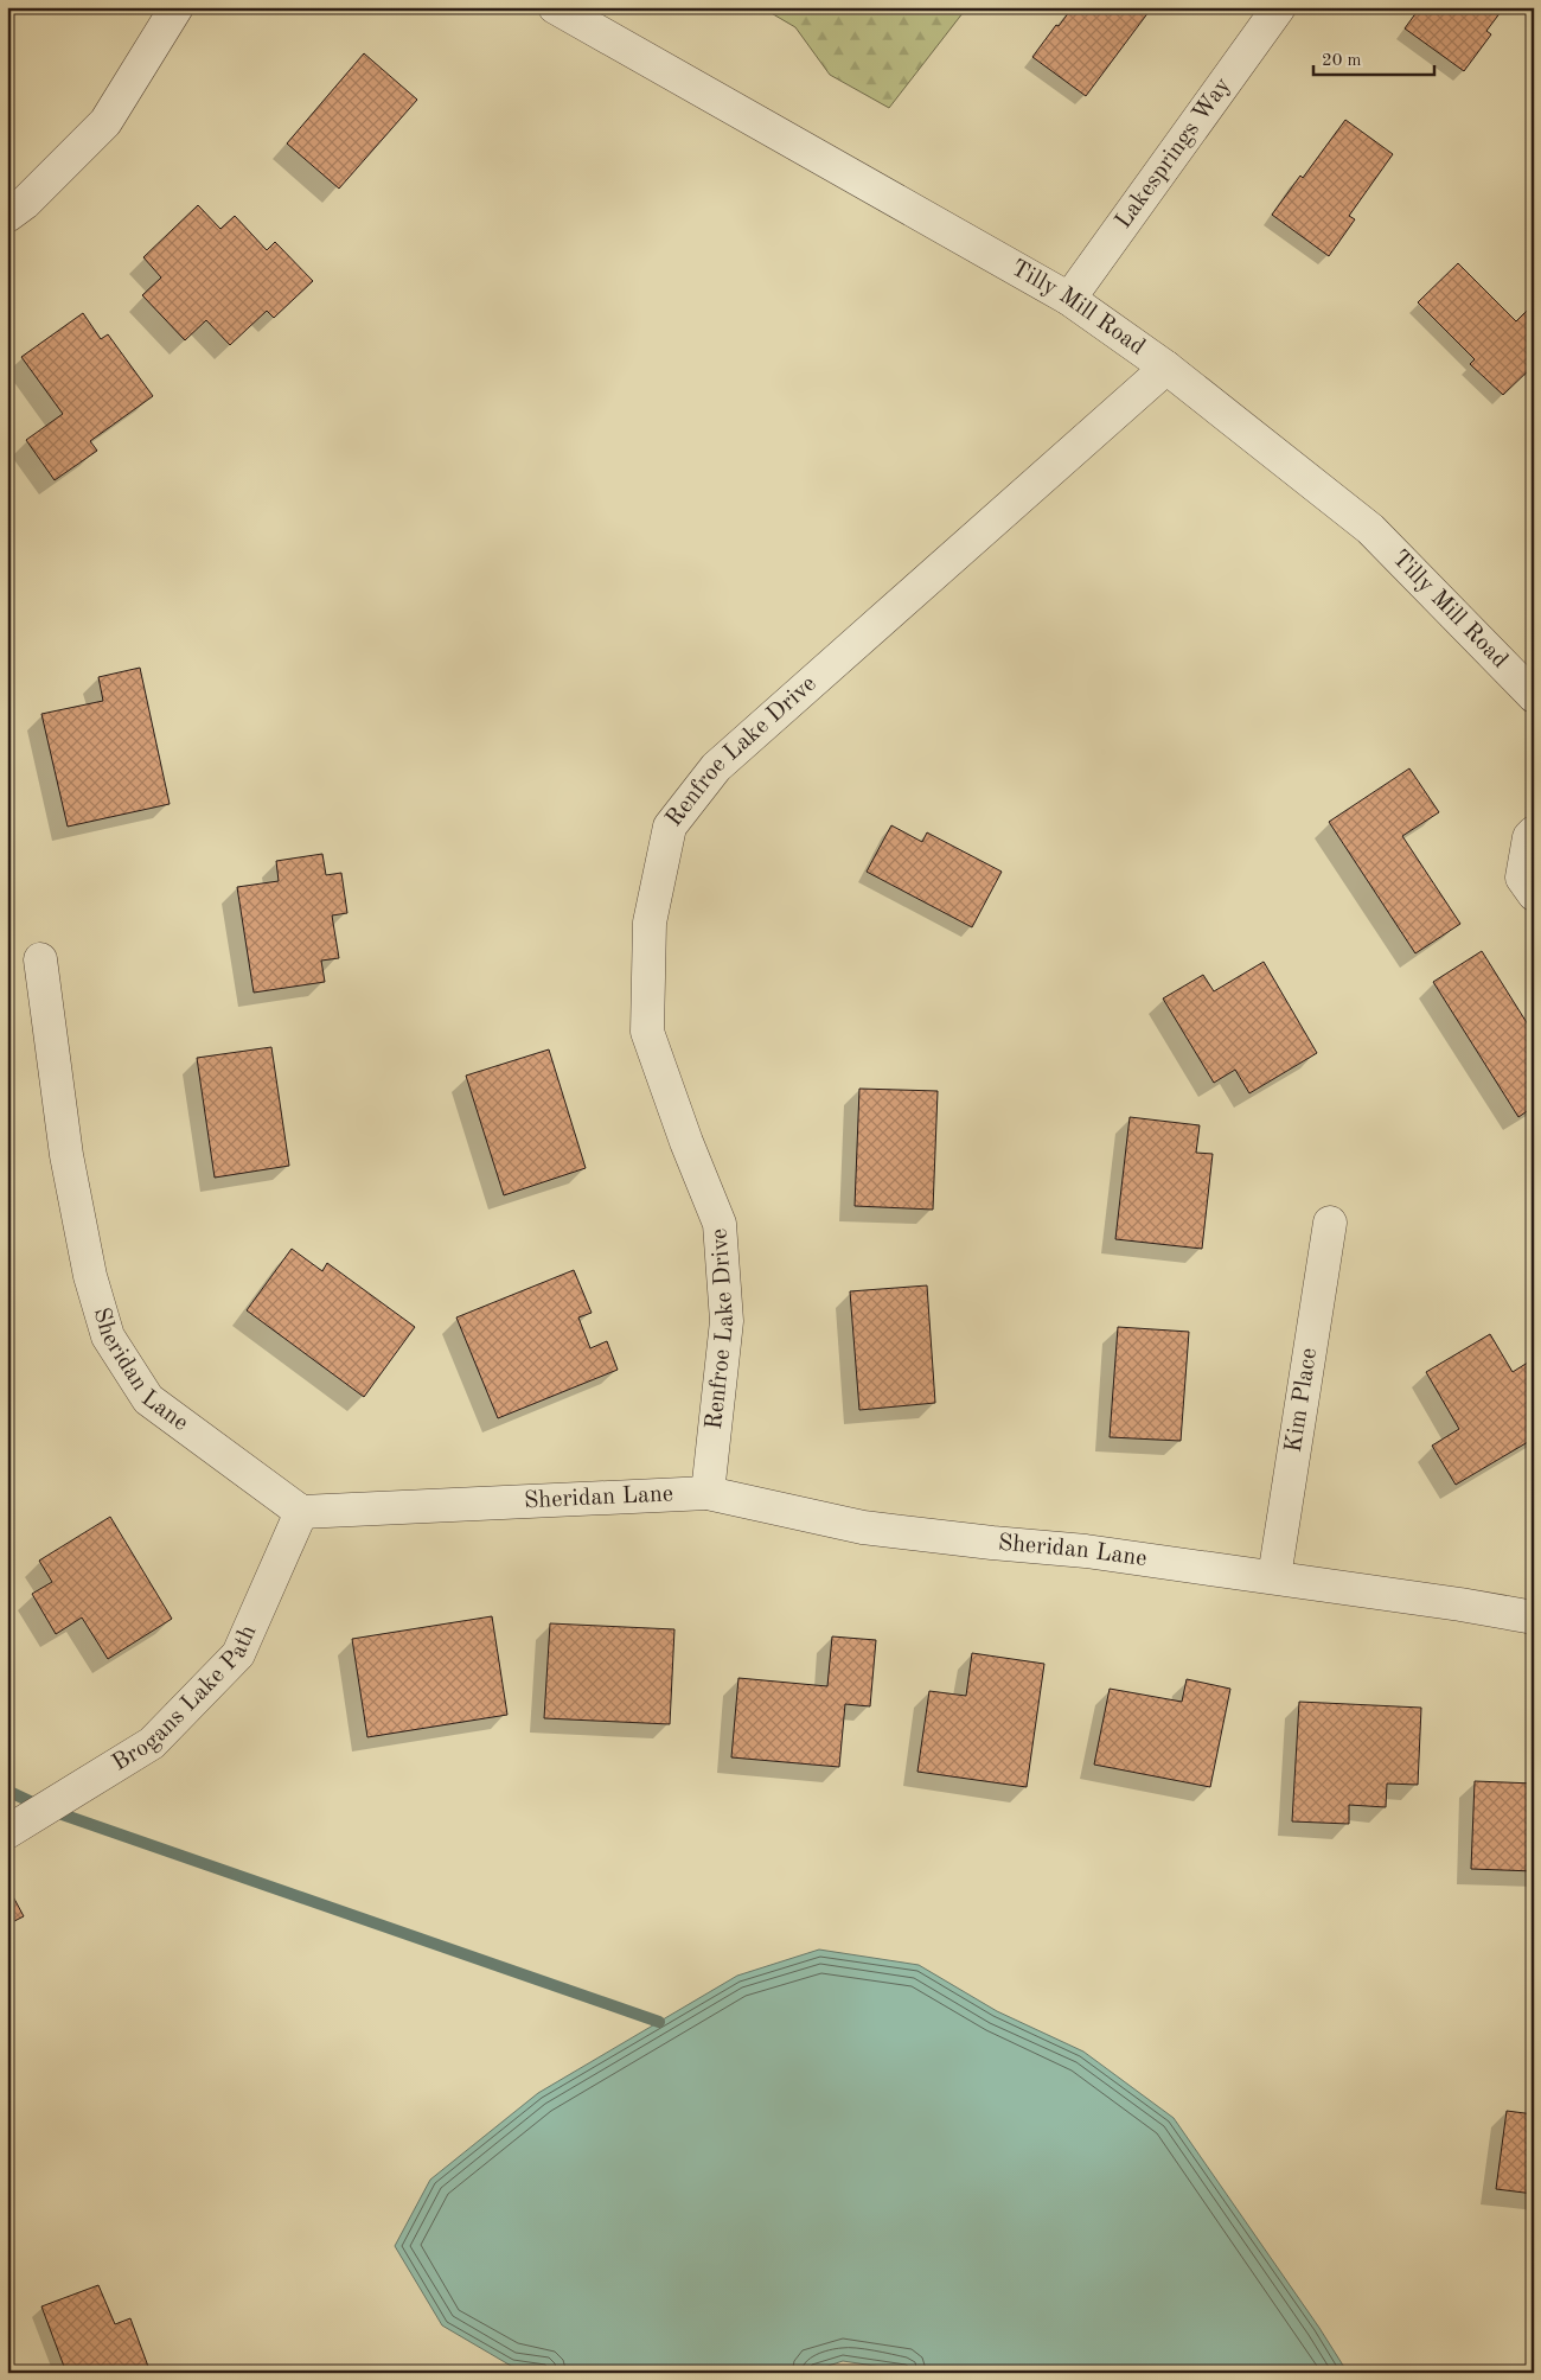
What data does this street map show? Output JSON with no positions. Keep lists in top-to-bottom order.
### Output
{
  "streets": {
    "street": [
      "Lakesprings Way",
      "Tilly Mill Road",
      "Renfroe Lake Drive",
      "Sheridan Lane",
      "Kim Place",
      "Brogans Lake Path"
    ]
  },
  "crossings": [
    ["Lakesprings Way", "Tilly Mill Road"],
    ["Tilly Mill Road", "Renfroe Lake Drive"],
    ["Renfroe Lake Drive", "Sheridan Lane"],
    ["Sheridan Lane", "Kim Place"],
    ["Sheridan Lane", "Brogans Lake Path"]
  ],
  "scale_bar": "20 m"
}
